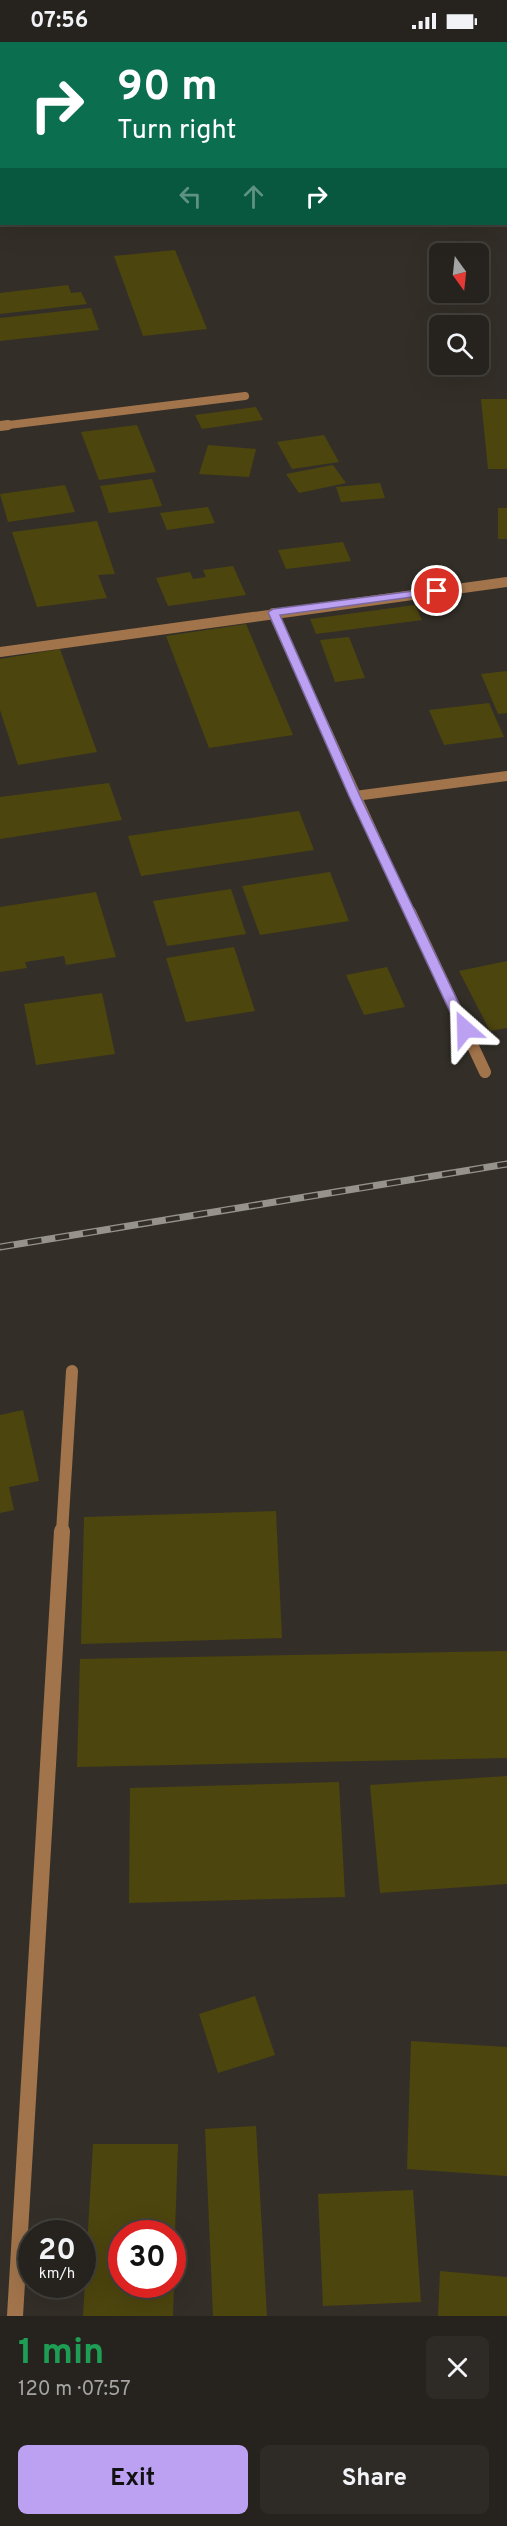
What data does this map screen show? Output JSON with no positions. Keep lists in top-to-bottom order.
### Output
{
  "north": "bottom",
  "page": {
    "status": "07:56",
    "turn": ["90 m", "Turn right"],
    "speed": "20 km/h",
    "limit": "30",
    "heading": ["1 min", "120 m · 07:57"],
    "buttons": ["Exit", "Share"]
  }
}
